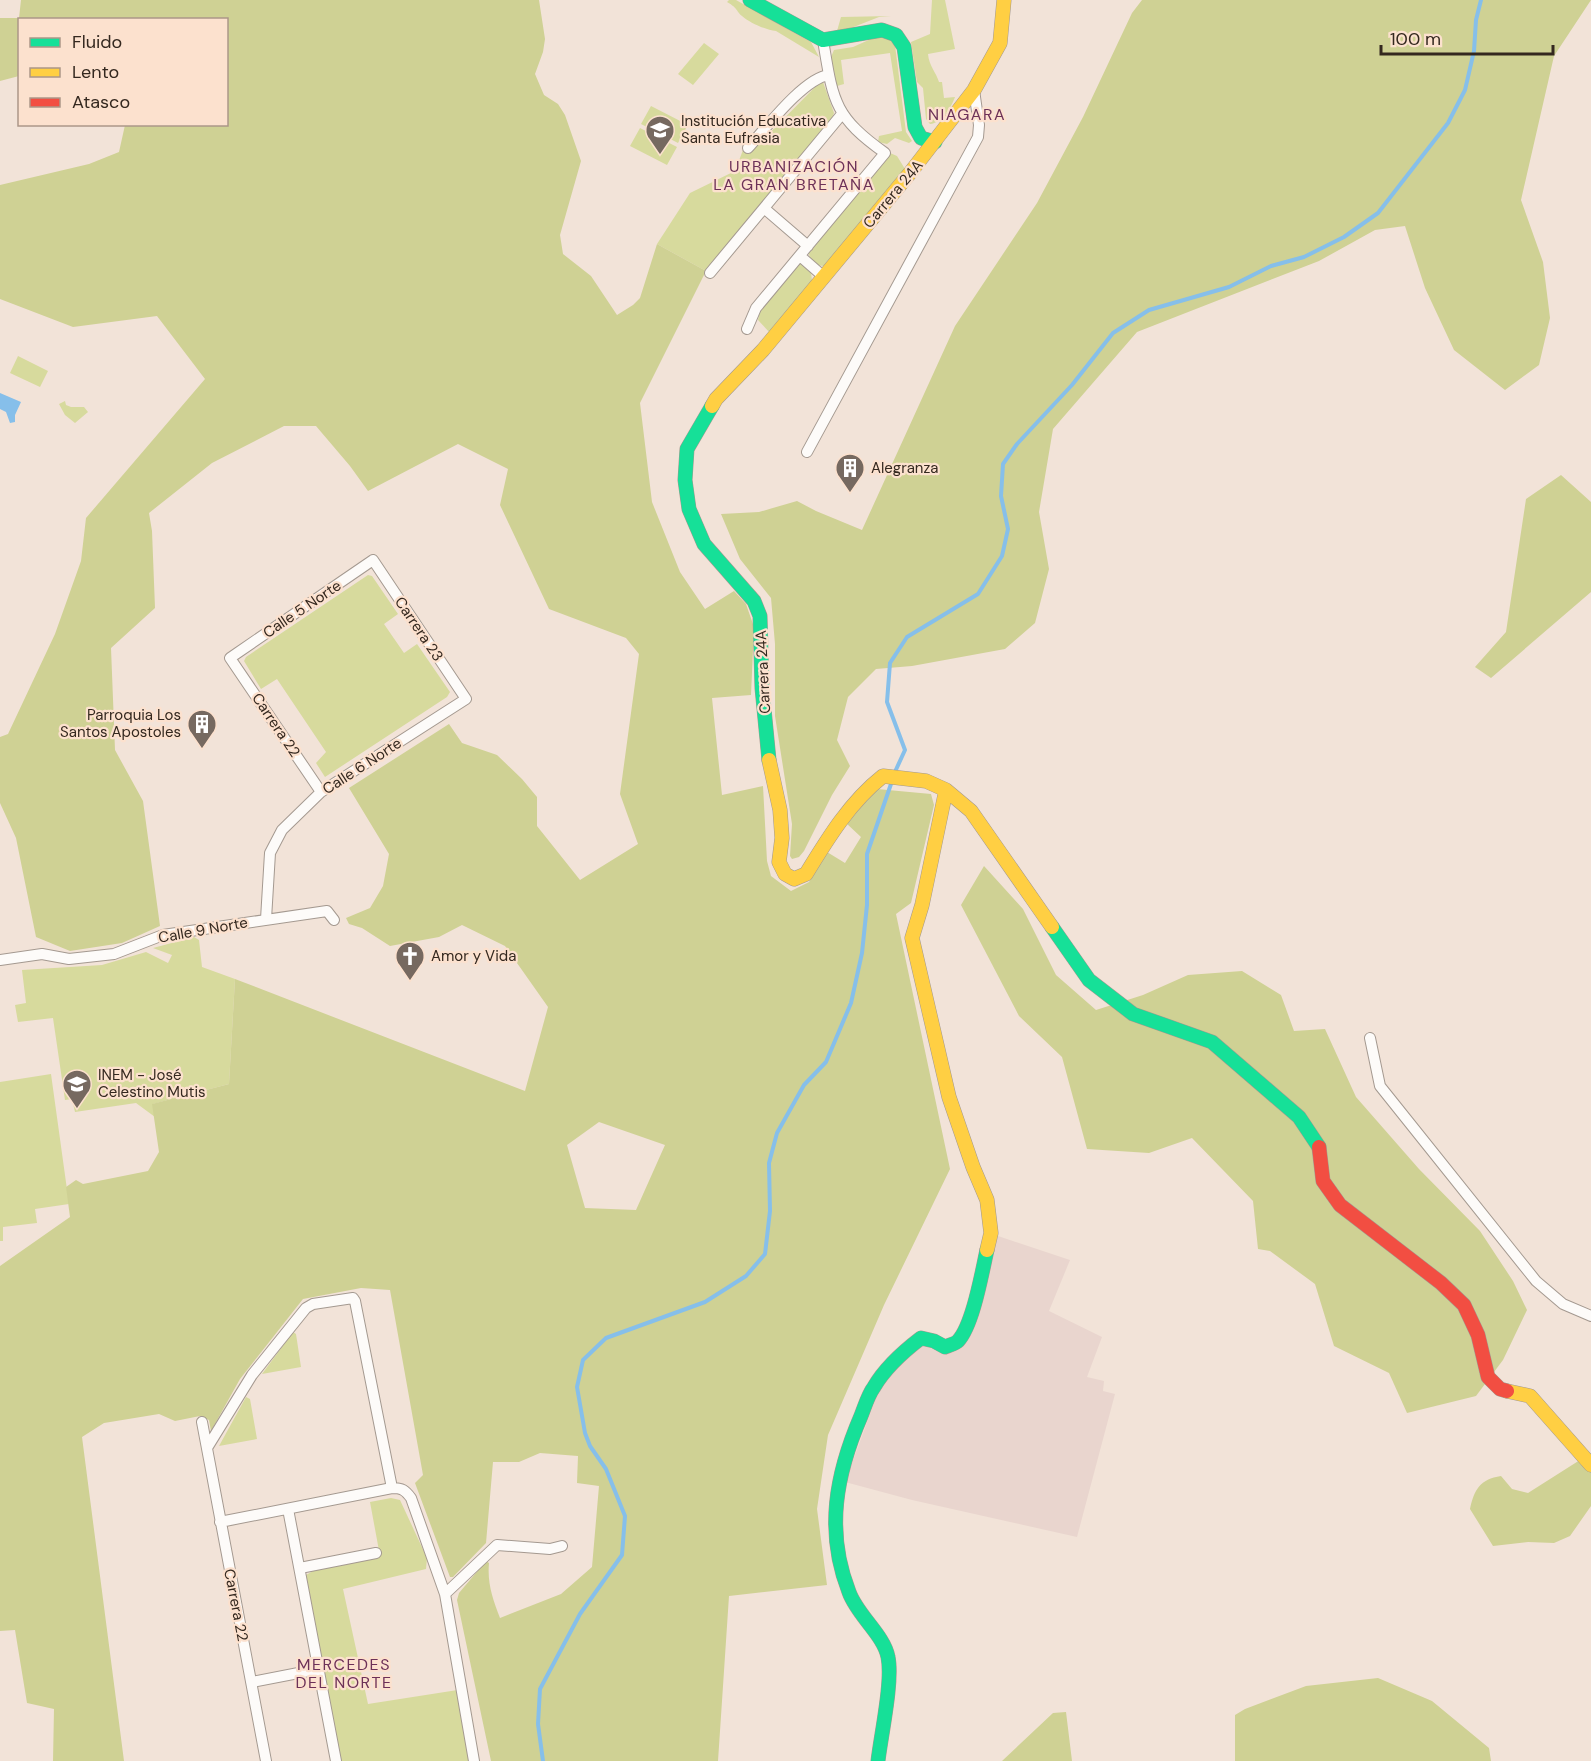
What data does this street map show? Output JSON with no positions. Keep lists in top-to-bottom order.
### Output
{
  "streets": {
    "street": [
      "Carrera 24A",
      "Calle 5 Norte",
      "Carrera 23",
      "Carrera 22",
      "Calle 6 Norte",
      "Calle 9 Norte"
    ]
  },
  "crossings": [
    ["Calle 5 Norte", "Carrera 23"],
    ["Calle 5 Norte", "Carrera 22"],
    ["Carrera 23", "Calle 6 Norte"],
    ["Carrera 22", "Calle 6 Norte"],
    ["Calle 6 Norte", "Calle 9 Norte"]
  ],
  "districts": ["NIAGARA", "URBANIZACIÓN LA GRAN BRETAÑA", "MERCEDES DEL NORTE"],
  "places": {
    "school or university": ["Institución Educativa Santa Eufrasia", "INEM - José Celestino Mutis"],
    "building": ["Alegranza", "Parroquia Los Santos Apostoles"],
    "church": ["Amor y Vida"]
  },
  "legend": ["Fluido", "Lento", "Atasco"],
  "scale_bar": "100 m"
}
